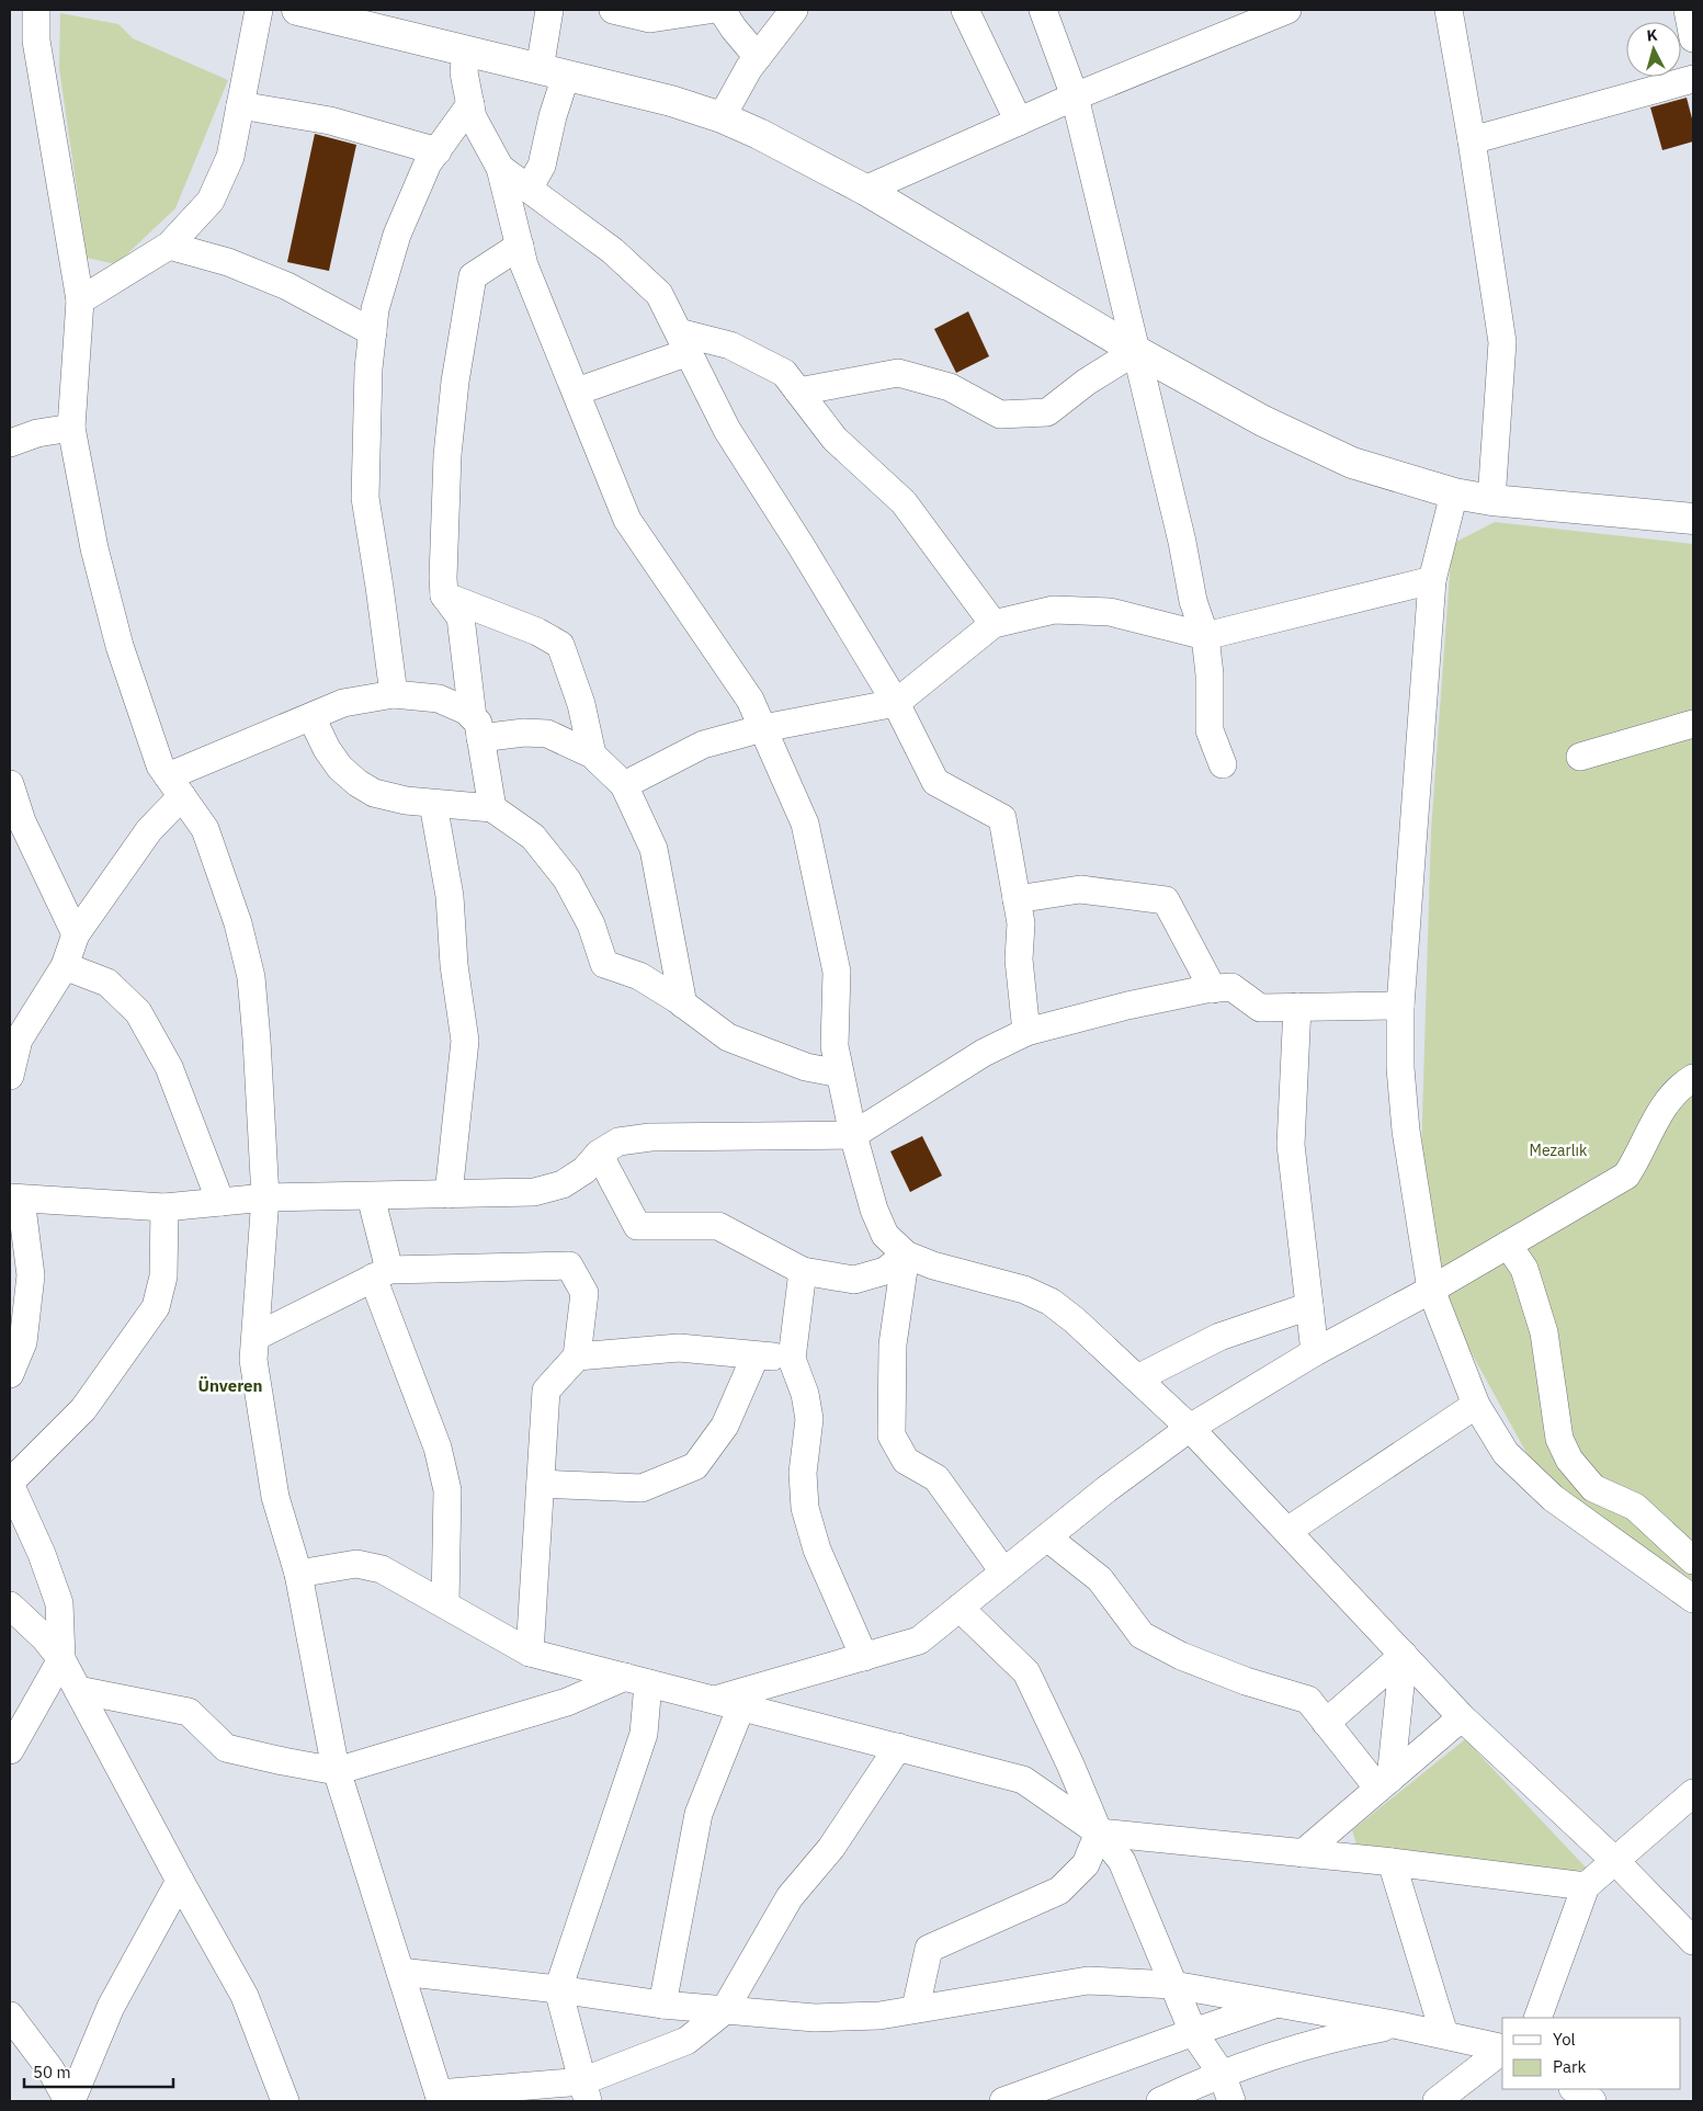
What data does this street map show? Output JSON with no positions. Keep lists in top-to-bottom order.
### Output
{
  "districts": ["Ünveren"],
  "parks": ["Mezarlık"],
  "legend": ["Yol", "Park"],
  "scale_bar": "50 m",
  "north": "top"
}
